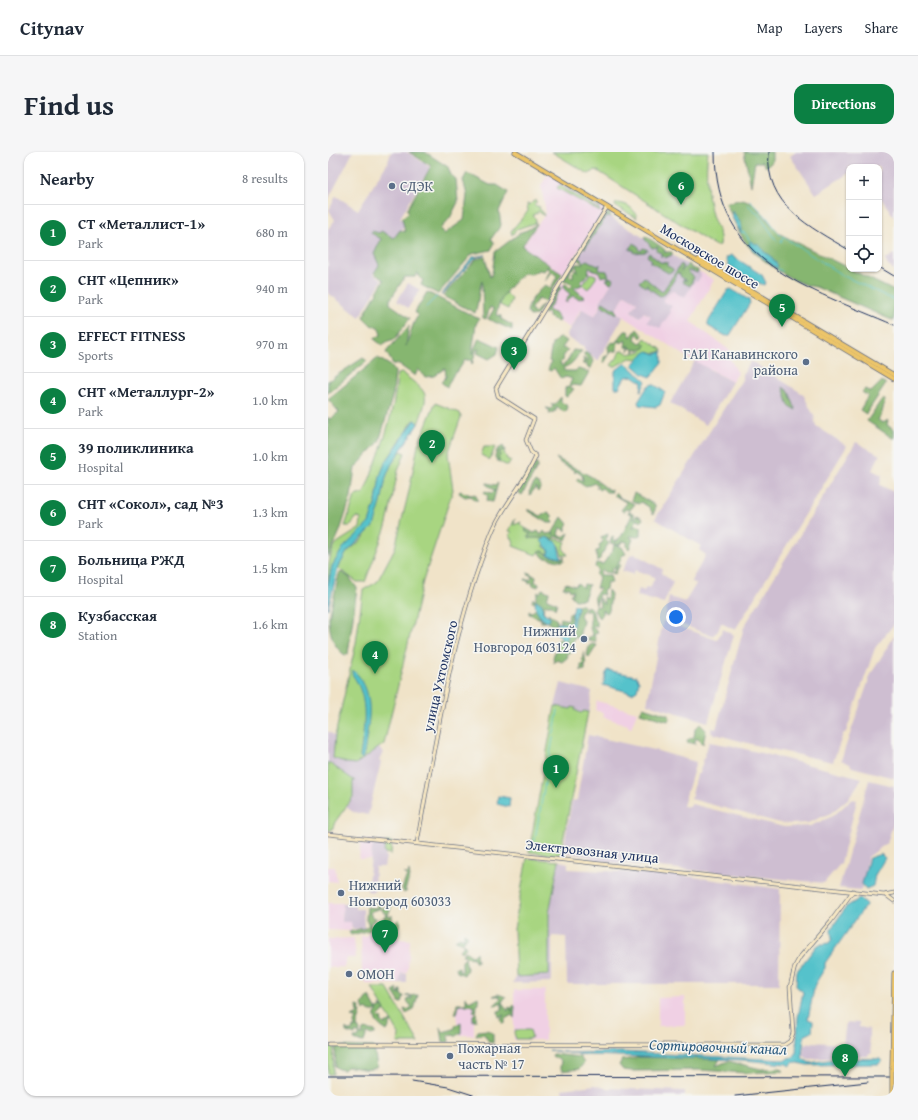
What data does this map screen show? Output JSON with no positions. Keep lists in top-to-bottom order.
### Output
{
  "streets": {
    "main road": ["Московское шоссе"],
    "street": ["улица Ухтомского", "Электровозная улица"]
  },
  "crossings": [
    ["Московское шоссе", "улица Ухтомского"],
    ["улица Ухтомского", "Электровозная улица"]
  ],
  "water": ["Сортировочный канал"],
  "places": [
    "СДЭК",
    "ГАИ Канавинского района",
    "Нижний Новгород 603124",
    "Нижний Новгород 603033",
    "ОМОН",
    "Пожарная часть № 17"
  ],
  "page": {
    "header": "Citynav",
    "nav": ["Map", "Layers", "Share"],
    "title": "Find us",
    "buttons": "Directions",
    "heading": ["Nearby", "8 results"],
    "map_buttons": ["+", "−"],
    "pins": [
      "6",
      "5",
      "3",
      "2",
      "4",
      "1",
      "7",
      "8"
    ],
    "list": [
      {
        "mark": "1",
        "name": "СТ «Металлист-1»",
        "note": "Park",
        "value": "680 m"
      },
      {
        "mark": "2",
        "name": "СНТ «Цепник»",
        "note": "Park",
        "value": "940 m"
      },
      {
        "mark": "3",
        "name": "EFFECT FITNESS",
        "note": "Sports",
        "value": "970 m"
      },
      {
        "mark": "4",
        "name": "СНТ «Металлург-2»",
        "note": "Park",
        "value": "1.0 km"
      },
      {
        "mark": "5",
        "name": "39 поликлиника",
        "note": "Hospital",
        "value": "1.0 km"
      },
      {
        "mark": "6",
        "name": "СНТ «Сокол», сад №3",
        "note": "Park",
        "value": "1.3 km"
      },
      {
        "mark": "7",
        "name": "Больница РЖД",
        "note": "Hospital",
        "value": "1.5 km"
      },
      {
        "mark": "8",
        "name": "Кузбасская",
        "note": "Station",
        "value": "1.6 km"
      }
    ]
  }
}
